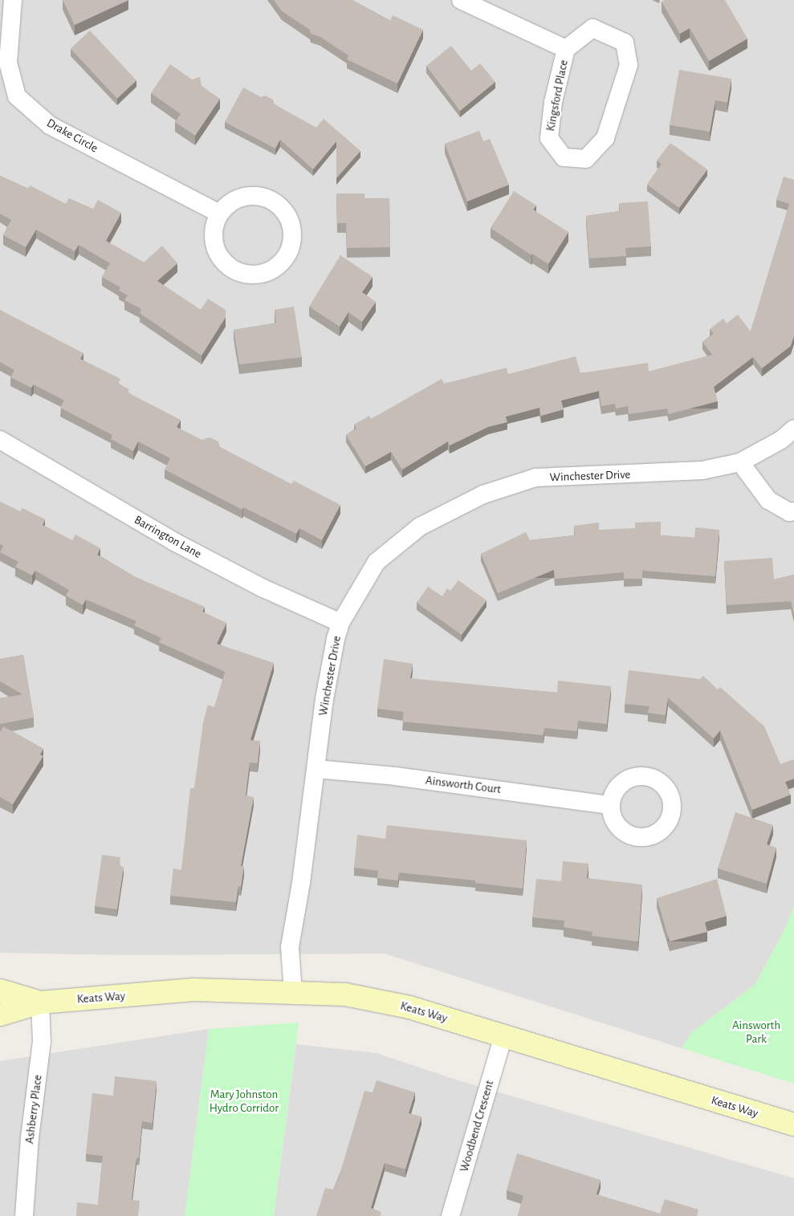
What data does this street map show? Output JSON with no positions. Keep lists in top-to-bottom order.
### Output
{
  "streets": {
    "street": [
      "Kingsford Place",
      "Drake Circle",
      "Winchester Drive",
      "Barrington Lane",
      "Ainsworth Court",
      "Keats Way",
      "Ashberry Place",
      "Woodbend Crescent"
    ]
  },
  "crossings": [
    ["Winchester Drive", "Barrington Lane"],
    ["Winchester Drive", "Ainsworth Court"],
    ["Winchester Drive", "Keats Way"],
    ["Keats Way", "Ashberry Place"],
    ["Keats Way", "Woodbend Crescent"]
  ],
  "parks": ["Ainsworth Park", "Mary Johnston Hydro Corridor"]
}
